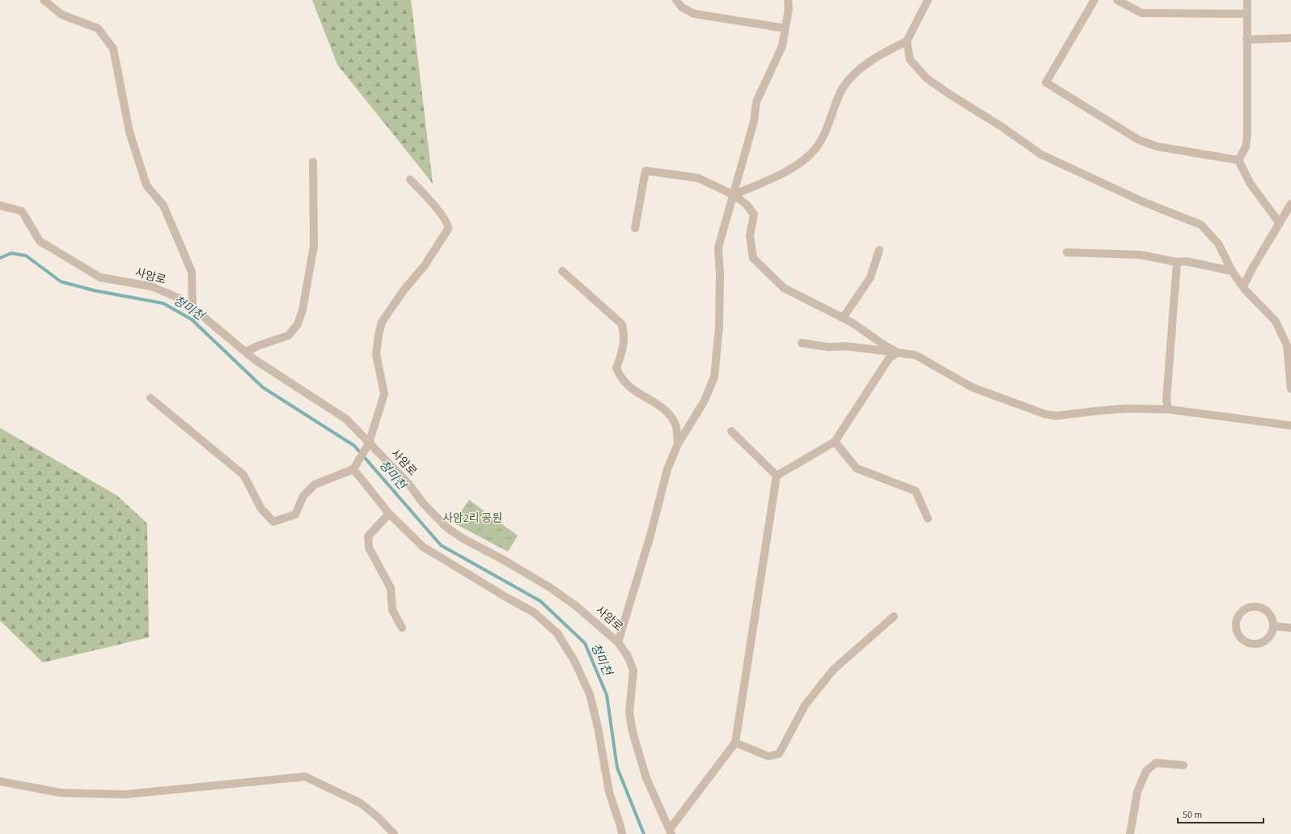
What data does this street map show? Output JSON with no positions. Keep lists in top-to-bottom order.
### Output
{
  "streets": {
    "street": ["사암로"]
  },
  "water": ["청미천"],
  "parks": ["사암2리 공원"],
  "scale_bar": "50 m"
}
